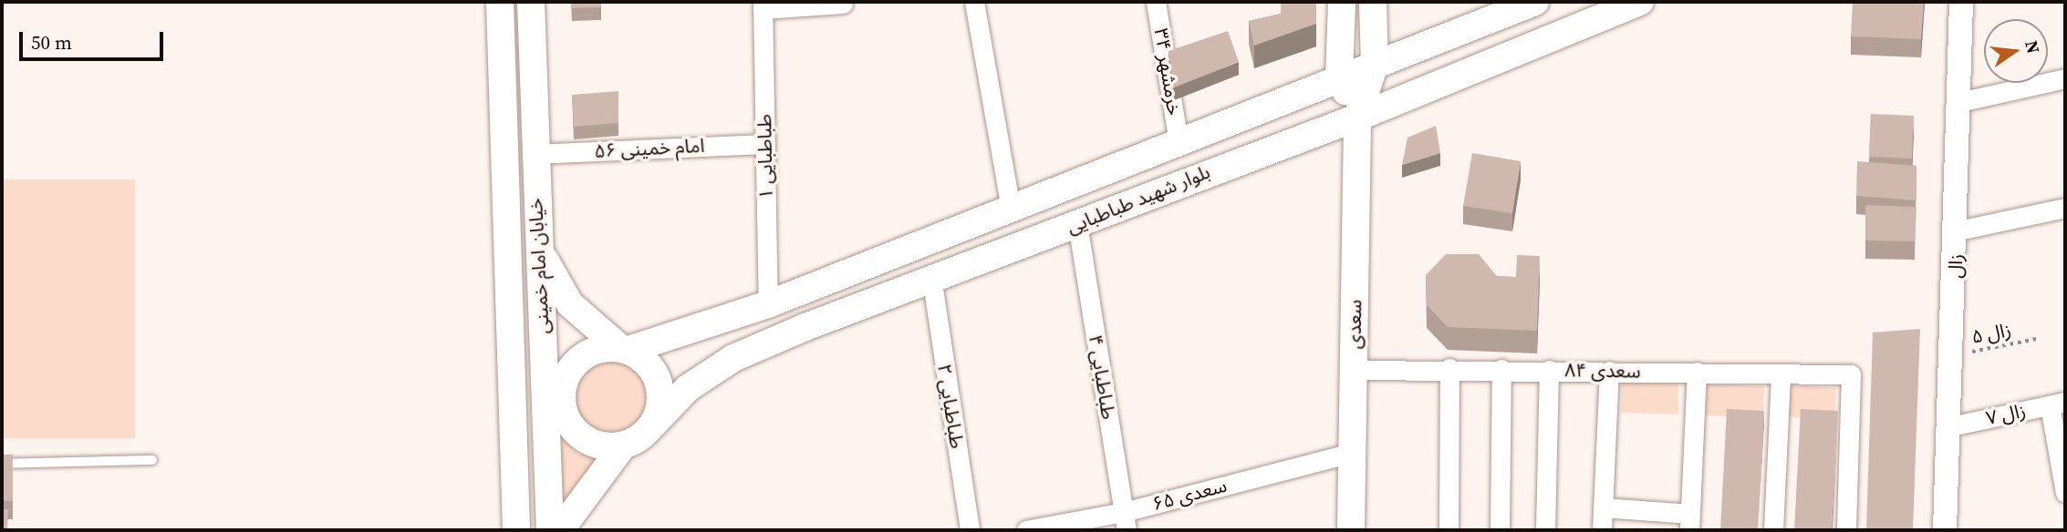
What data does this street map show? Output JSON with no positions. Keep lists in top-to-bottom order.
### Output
{
  "streets": {
    "main road": ["بلوار شهید طباطبایی", "خیابان امام خمینی", "سعدی"],
    "street": [
      "خرمشهر ۳۴",
      "امام خمینی ۵۶",
      "طباطبایی ۱",
      "زال",
      "سعدی ۸۴",
      "طباطبایی ۴",
      "طباطبایی ۲",
      "زال ۷",
      "سعدی ۶۵"
    ],
    "path": ["زال ۵"]
  },
  "crossings": [
    ["خرمشهر ۳۴", "بلوار شهید طباطبایی"],
    ["امام خمینی ۵۶", "طباطبایی ۱"],
    ["امام خمینی ۵۶", "خیابان امام خمینی"],
    ["طباطبایی ۱", "بلوار شهید طباطبایی"],
    ["بلوار شهید طباطبایی", "خیابان امام خمینی"],
    ["بلوار شهید طباطبایی", "سعدی"],
    ["بلوار شهید طباطبایی", "طباطبایی ۴"],
    ["بلوار شهید طباطبایی", "طباطبایی ۲"],
    ["زال", "زال ۵"],
    ["زال", "زال ۷"],
    ["سعدی", "سعدی ۸۴"],
    ["سعدی", "سعدی ۶۵"],
    ["طباطبایی ۴", "سعدی ۶۵"]
  ],
  "scale_bar": "50 m",
  "north": "right"
}
